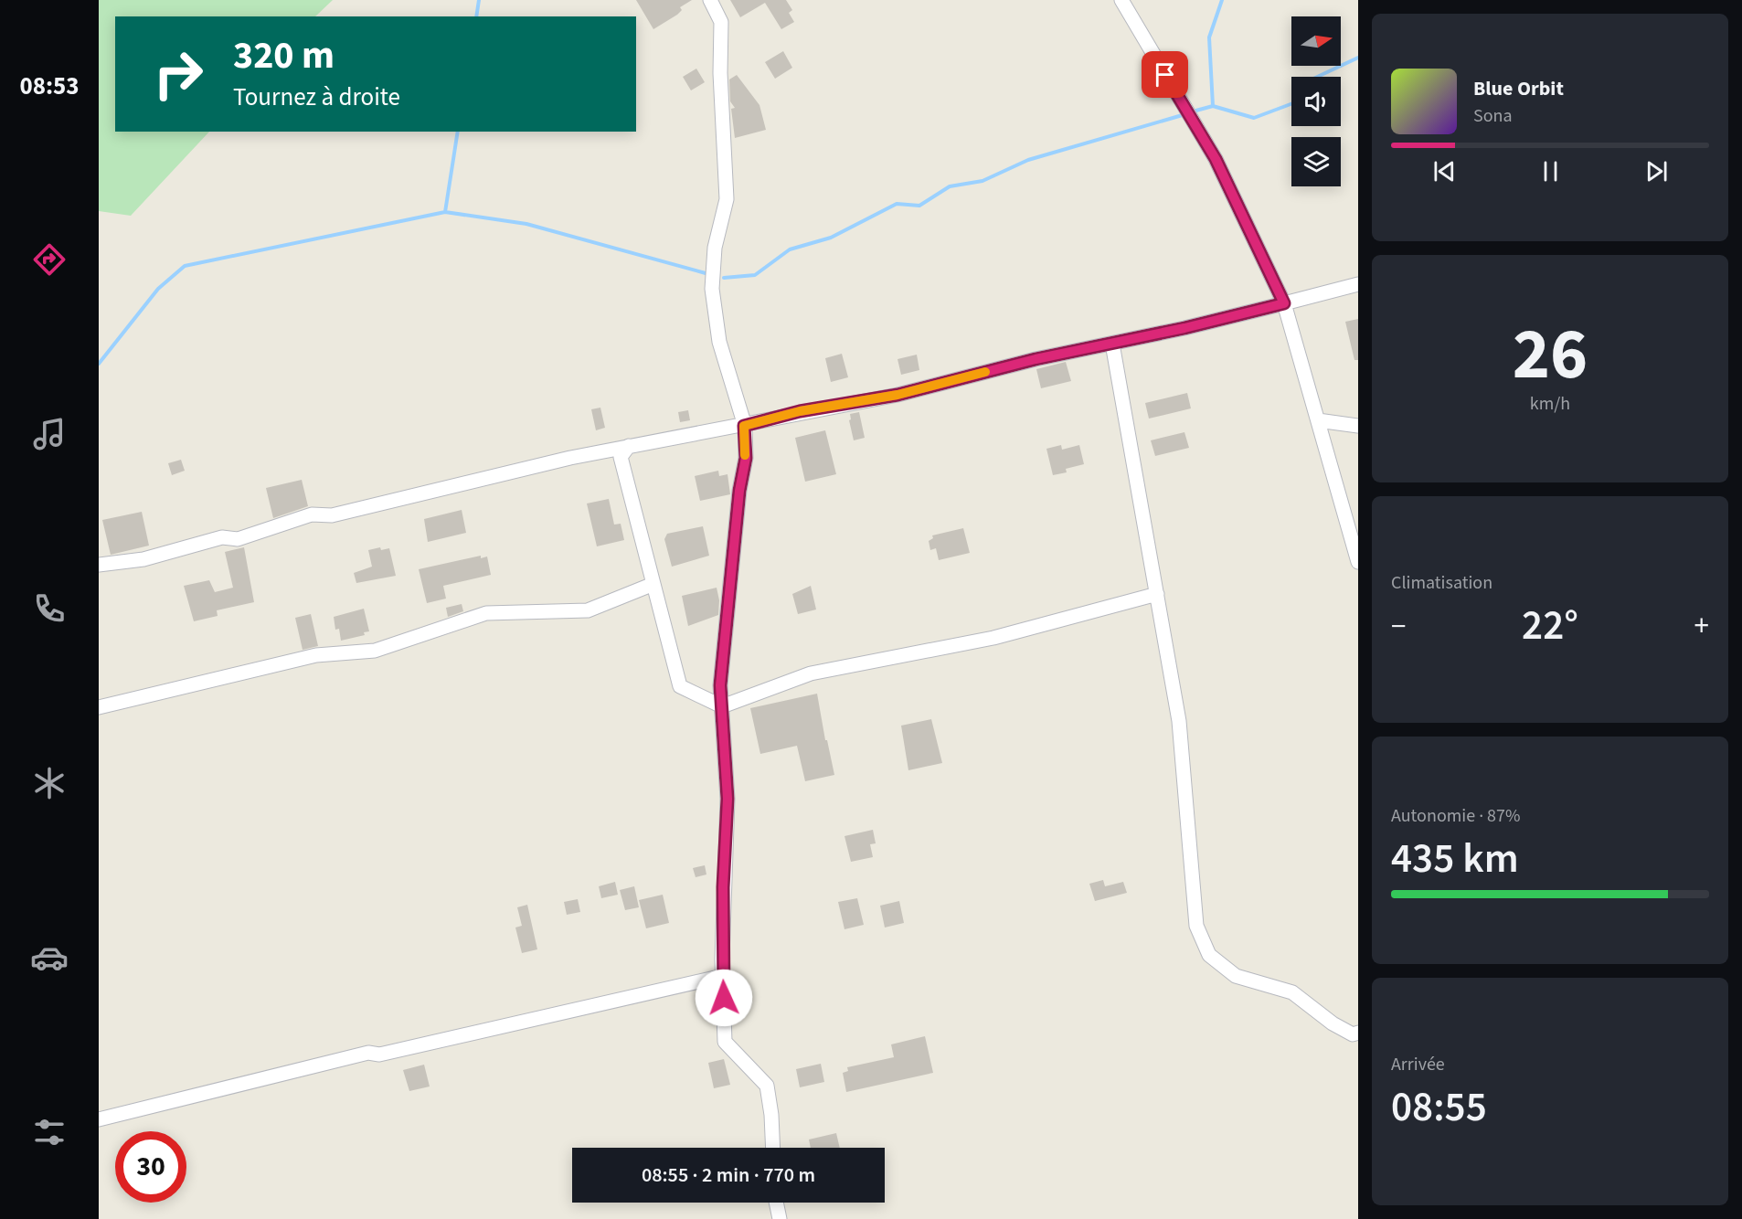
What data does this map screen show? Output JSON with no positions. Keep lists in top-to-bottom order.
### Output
{
  "north": "right",
  "page": {
    "tabs": "08:53",
    "turn": ["320 m", "Tournez à droite"],
    "song": ["Blue Orbit", "Sona"],
    "tile": [
      ["26", "km/h"],
      "Climatisation",
      ["Autonomie · 87%", "435 km"],
      ["Arrivée", "08:55"]
    ],
    "heat": ["−", "22°", "+"],
    "limit": "30",
    "trip": "08:55 · 2 min · 770 m"
  }
}
